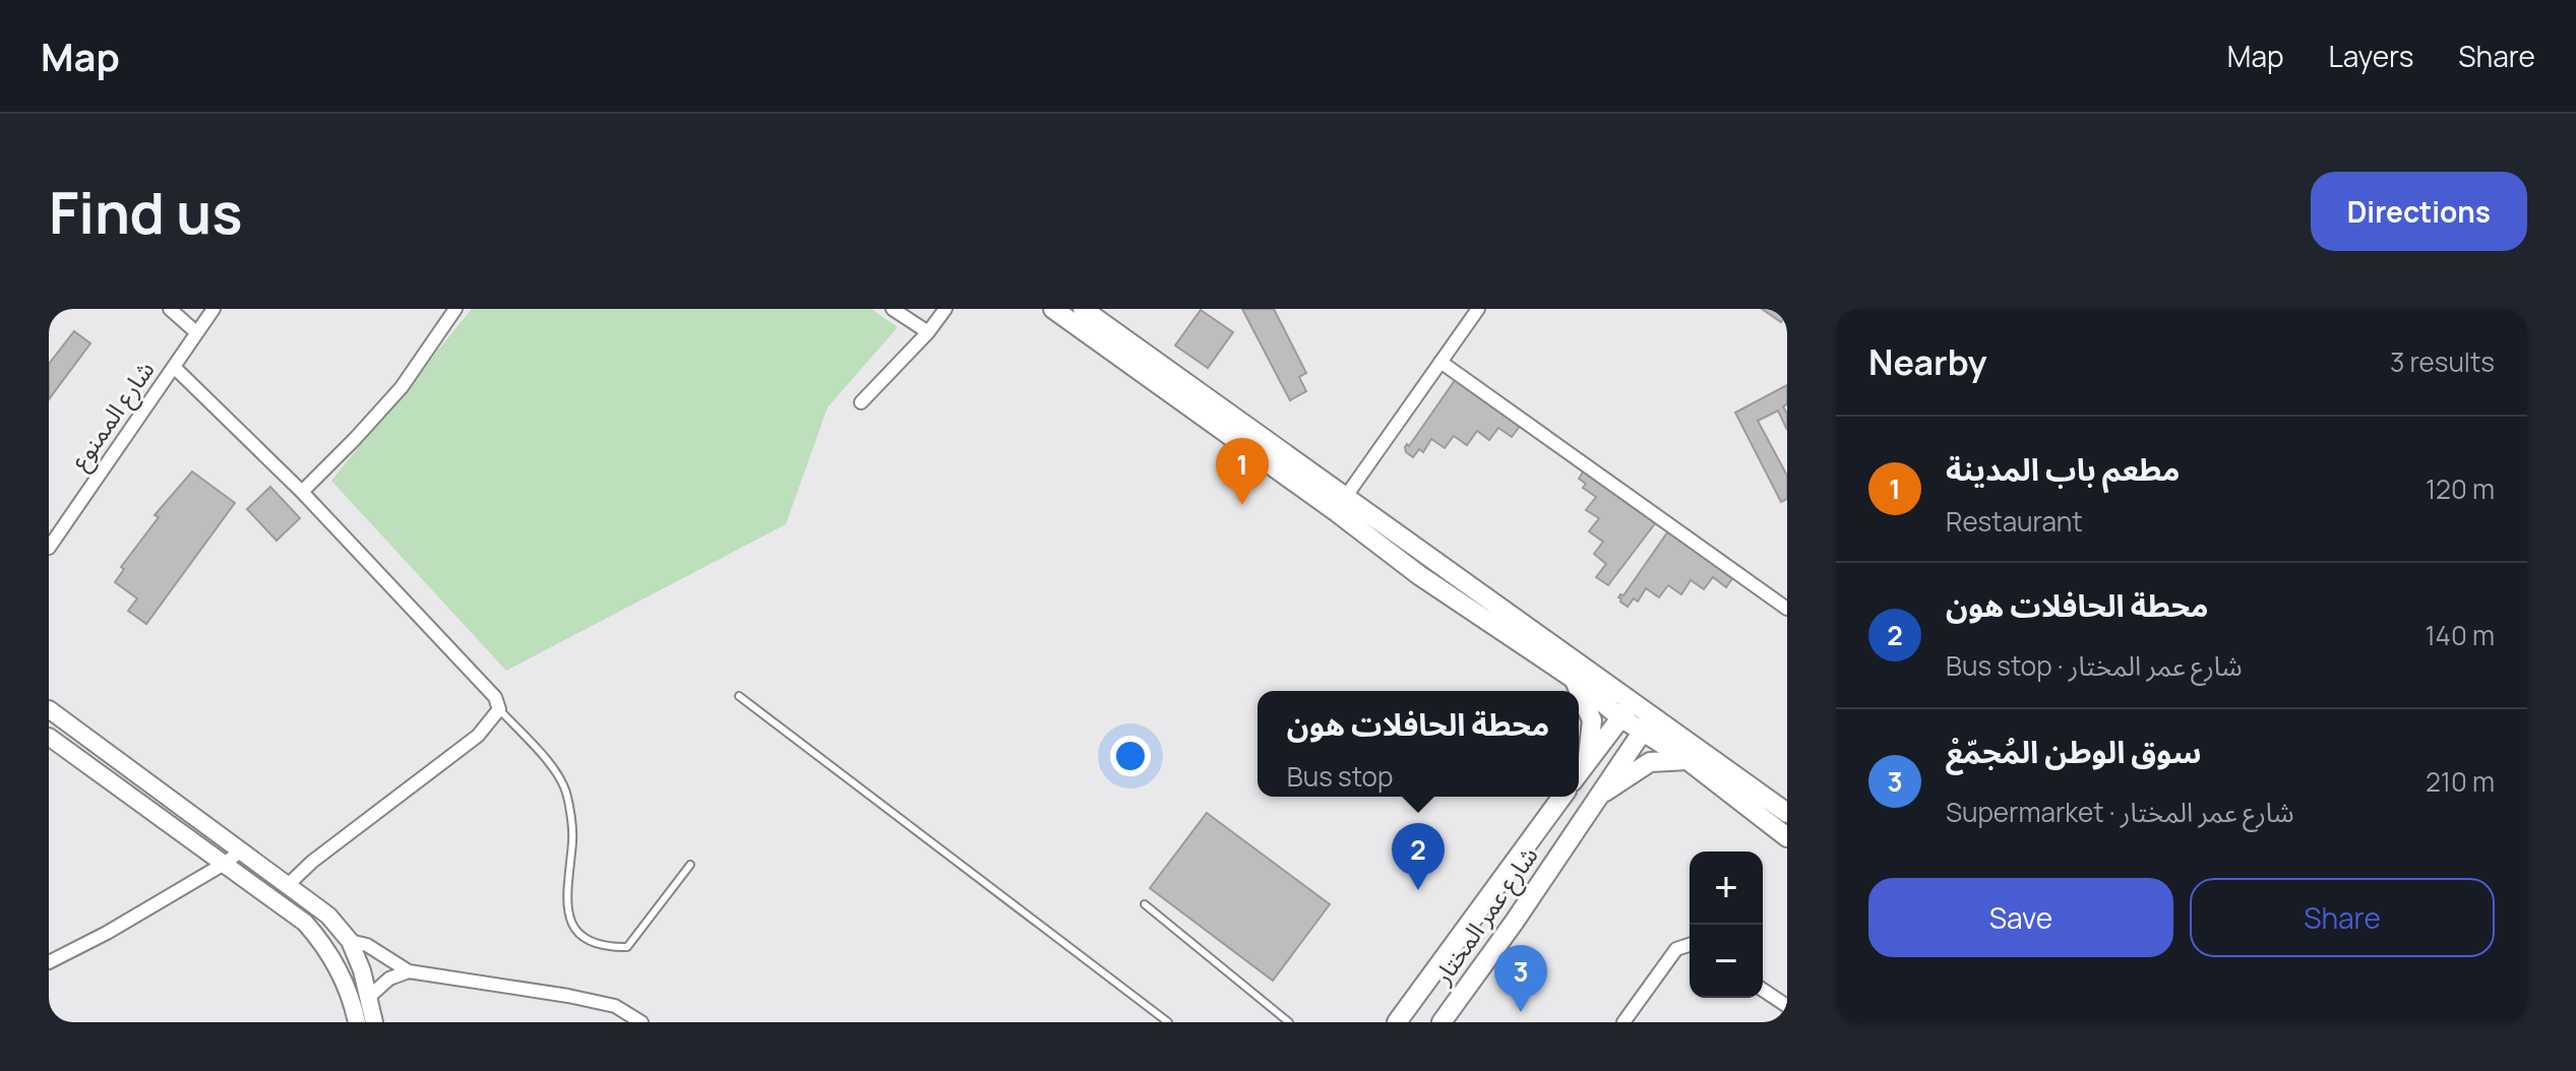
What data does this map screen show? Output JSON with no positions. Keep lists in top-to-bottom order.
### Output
{
  "streets": {
    "main road": ["شارع عمر المختار"],
    "street": ["شارع الممنوع"]
  },
  "page": {
    "header": "Map",
    "nav": ["Map", "Layers", "Share"],
    "buttons": [
      "Directions",
      ["Save", "Share"]
    ],
    "title": "Find us",
    "heading": ["Nearby", "3 results"],
    "list": [
      {
        "mark": "1",
        "name": "مطعم باب المدينة",
        "note": "Restaurant",
        "value": "120 m"
      },
      {
        "mark": "2",
        "name": "محطة الحافلات هون",
        "note": "Bus stop · شارع عمر المختار",
        "value": "140 m"
      },
      {
        "mark": "3",
        "name": "سوق الوطن المُجمّعْ",
        "note": "Supermarket · شارع عمر المختار",
        "value": "210 m"
      }
    ],
    "pins": ["1", "2", "3"],
    "popup": ["محطة الحافلات هون", "Bus stop"],
    "map_buttons": ["+", "−"]
  }
}
